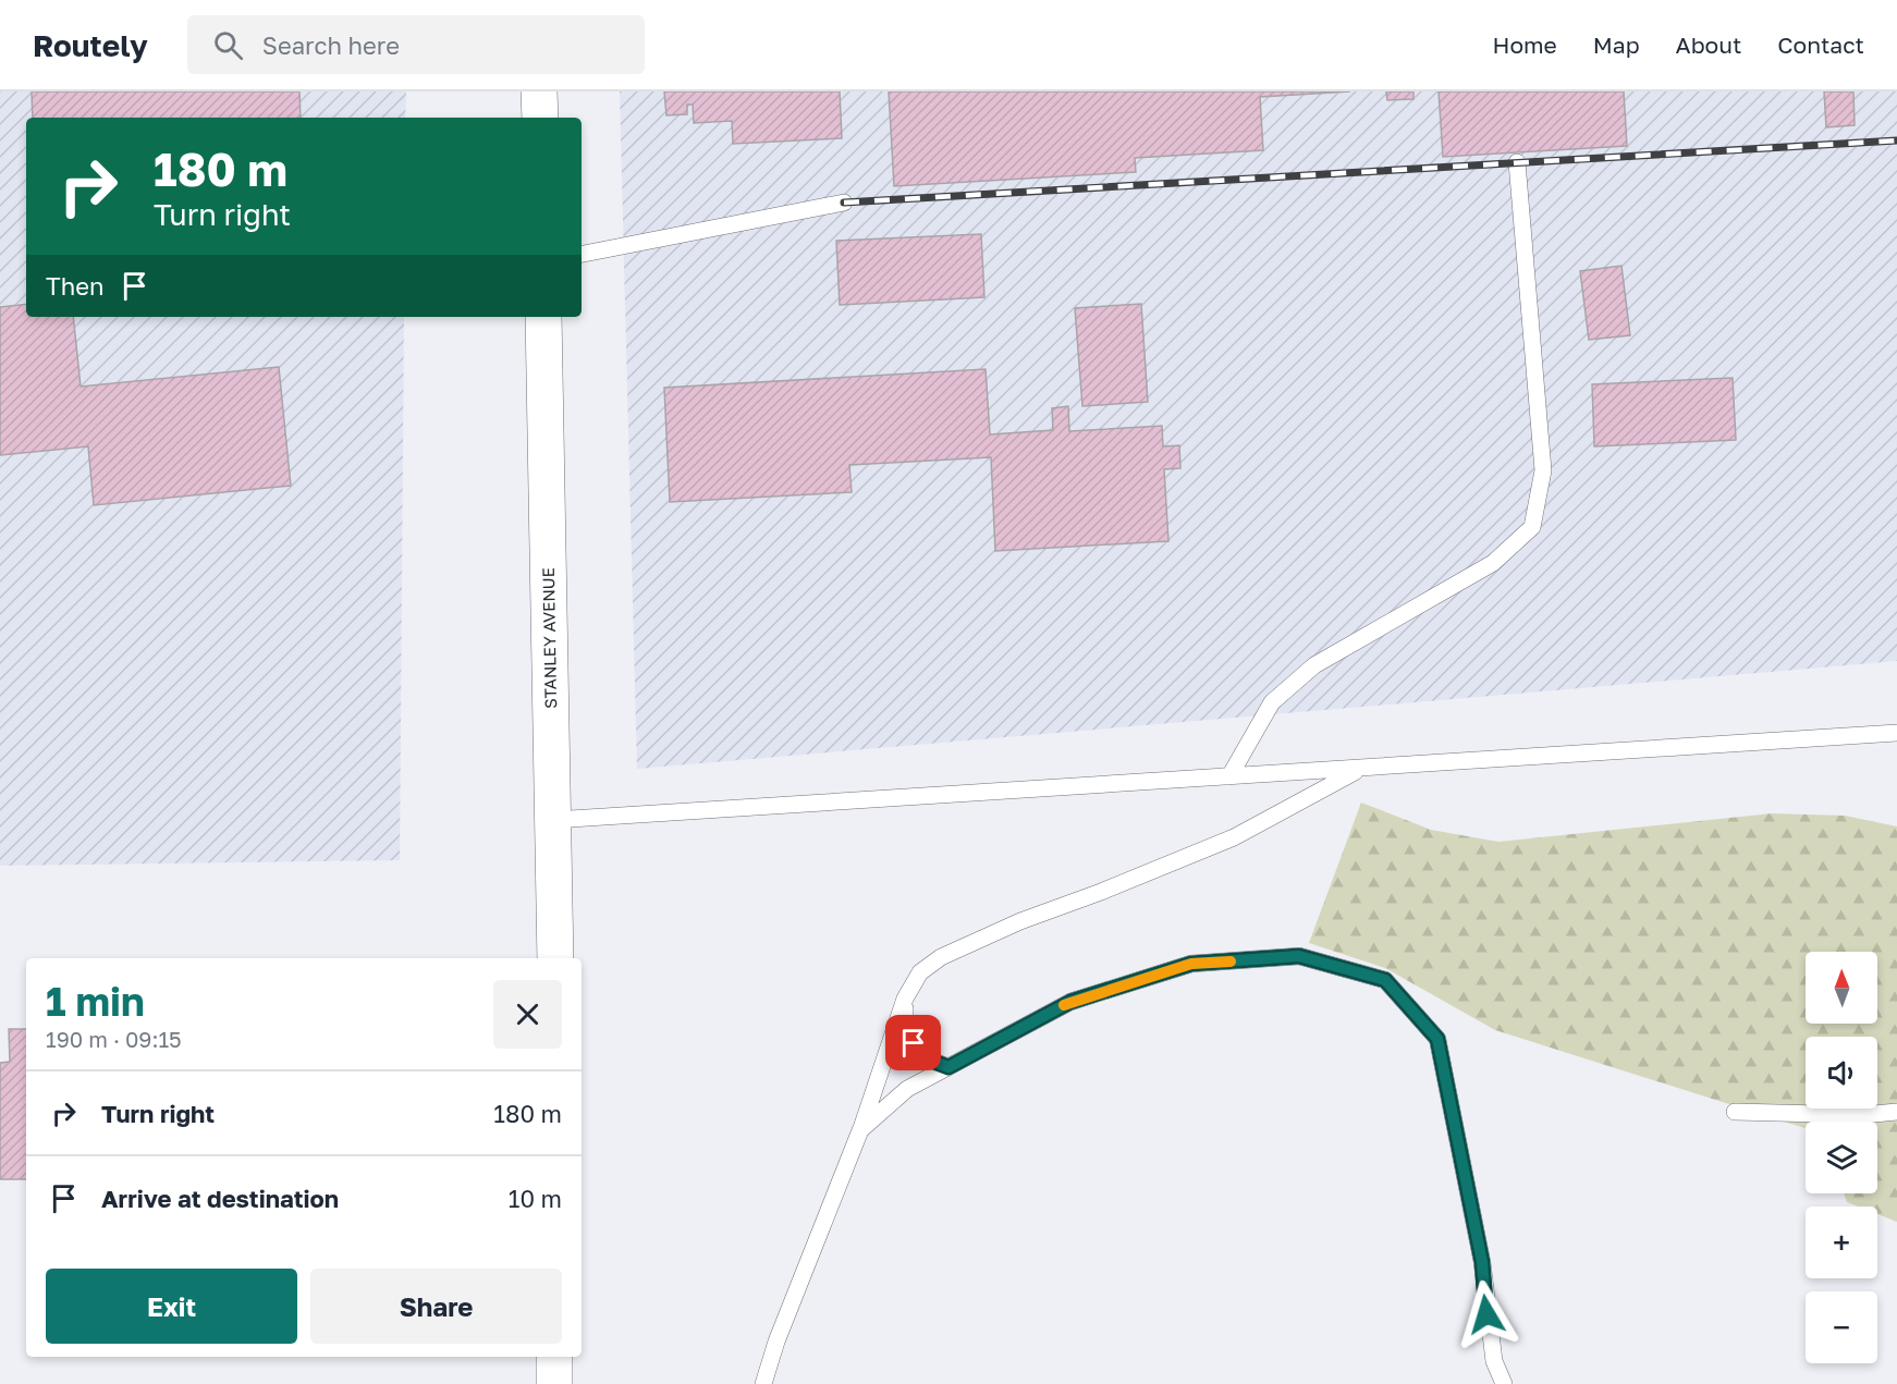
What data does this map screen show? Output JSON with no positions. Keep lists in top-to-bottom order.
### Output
{
  "streets": {
    "main road": ["STANLEY AVENUE"]
  },
  "north": "top",
  "page": {
    "header": "Routely",
    "search": "Search here",
    "nav": [
      "Home",
      "Map",
      "About",
      "Contact"
    ],
    "turn": ["180 m", "Turn right"],
    "then": "Then",
    "map_buttons": ["+", "−"],
    "heading": ["1 min", "190 m · 09:15"],
    "list": [
      {
        "name": "Turn right",
        "value": "180 m"
      },
      {
        "name": "Arrive at destination",
        "value": "10 m"
      }
    ],
    "buttons": ["Exit", "Share"]
  }
}
